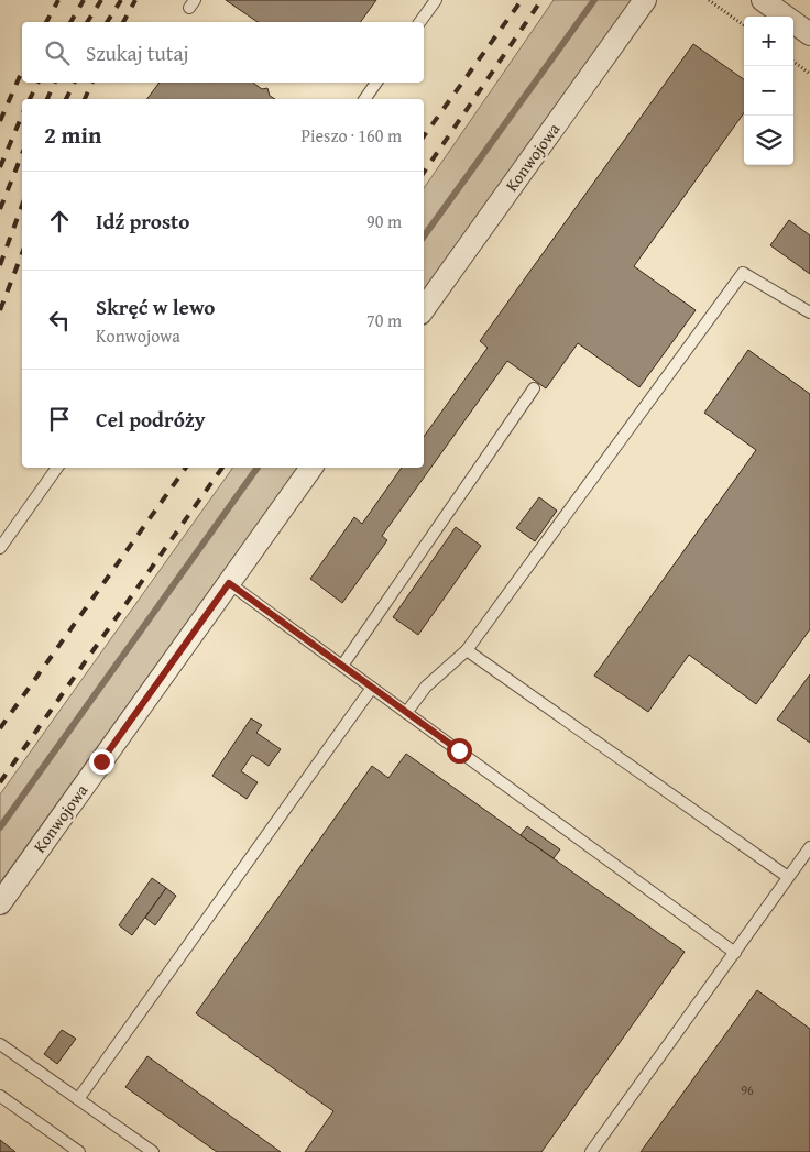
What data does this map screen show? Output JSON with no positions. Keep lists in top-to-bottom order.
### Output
{
  "streets": {
    "street": ["Konwojowa"]
  },
  "house_numbers": ["96"],
  "page": {
    "map_buttons": ["+", "−"],
    "search": "Szukaj tutaj",
    "heading": ["2 min", "Pieszo · 160 m"],
    "list": [
      ["Idź prosto", "90 m"],
      ["Skręć w lewo", "Konwojowa", "70 m"],
      "Cel podróży"
    ]
  }
}
